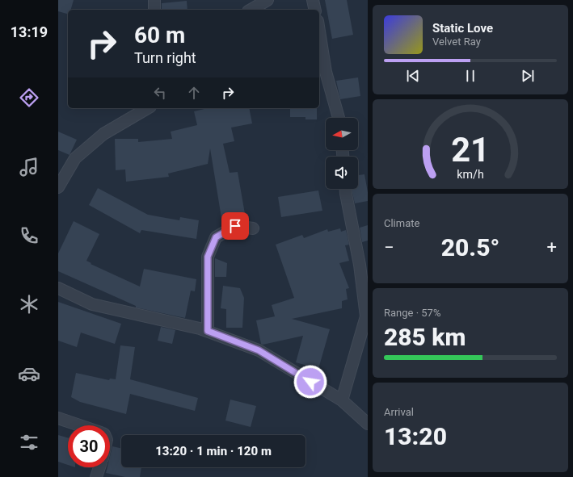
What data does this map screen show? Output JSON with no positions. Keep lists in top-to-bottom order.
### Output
{
  "north": "left",
  "page": {
    "tabs": "13:19",
    "turn": ["60 m", "Turn right"],
    "song": ["Static Love", "Velvet Ray"],
    "tile": [
      "Climate",
      ["Range · 57%", "285 km"],
      ["Arrival", "13:20"]
    ],
    "heat": ["−", "20.5°", "+"],
    "limit": "30",
    "trip": "13:20 · 1 min · 120 m",
    "gauge": ["21", "km/h"]
  }
}
